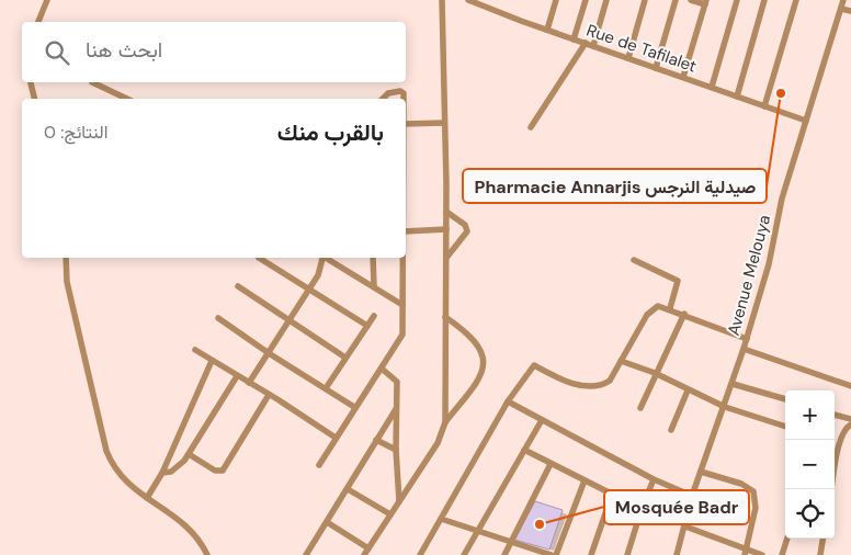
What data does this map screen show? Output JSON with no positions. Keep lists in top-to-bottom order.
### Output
{
  "streets": {
    "street": ["Rue de Tafilalet", "Avenue Melouya"]
  },
  "crossings": [
    ["Rue de Tafilalet", "Avenue Melouya"]
  ],
  "places": ["Pharmacie Annarjis صيدلية النرجس", "Mosquée Badr"],
  "page": {
    "search": "ابحث هنا",
    "heading": ["بالقرب منك", "النتائج: 0"],
    "map_buttons": ["+", "−"]
  }
}
